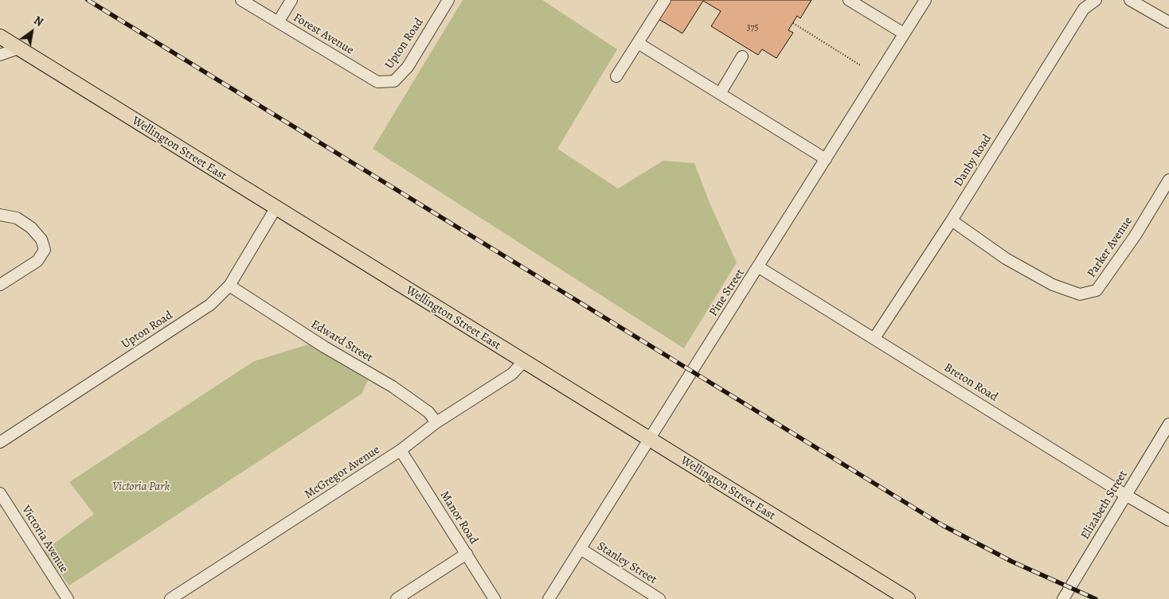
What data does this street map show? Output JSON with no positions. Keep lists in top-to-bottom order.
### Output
{
  "streets": {
    "main road": ["Wellington Street East"],
    "street": [
      "Forest Avenue",
      "Upton Road",
      "Danby Road",
      "Parker Avenue",
      "Pine Street",
      "Edward Street",
      "Breton Road",
      "McGregor Avenue",
      "Elizabeth Street",
      "Manor Road",
      "Victoria Avenue",
      "Stanley Street"
    ]
  },
  "crossings": [
    ["Forest Avenue", "Upton Road"],
    ["Upton Road", "Wellington Street East"],
    ["Upton Road", "Edward Street"],
    ["Wellington Street East", "Pine Street"],
    ["Wellington Street East", "McGregor Avenue"],
    ["Danby Road", "Parker Avenue"],
    ["Danby Road", "Breton Road"],
    ["Pine Street", "Breton Road"],
    ["Pine Street", "Stanley Street"],
    ["Edward Street", "McGregor Avenue"],
    ["Breton Road", "Elizabeth Street"],
    ["McGregor Avenue", "Manor Road"]
  ],
  "parks": ["Victoria Park"],
  "house_numbers": ["375"],
  "north": "top right"
}
